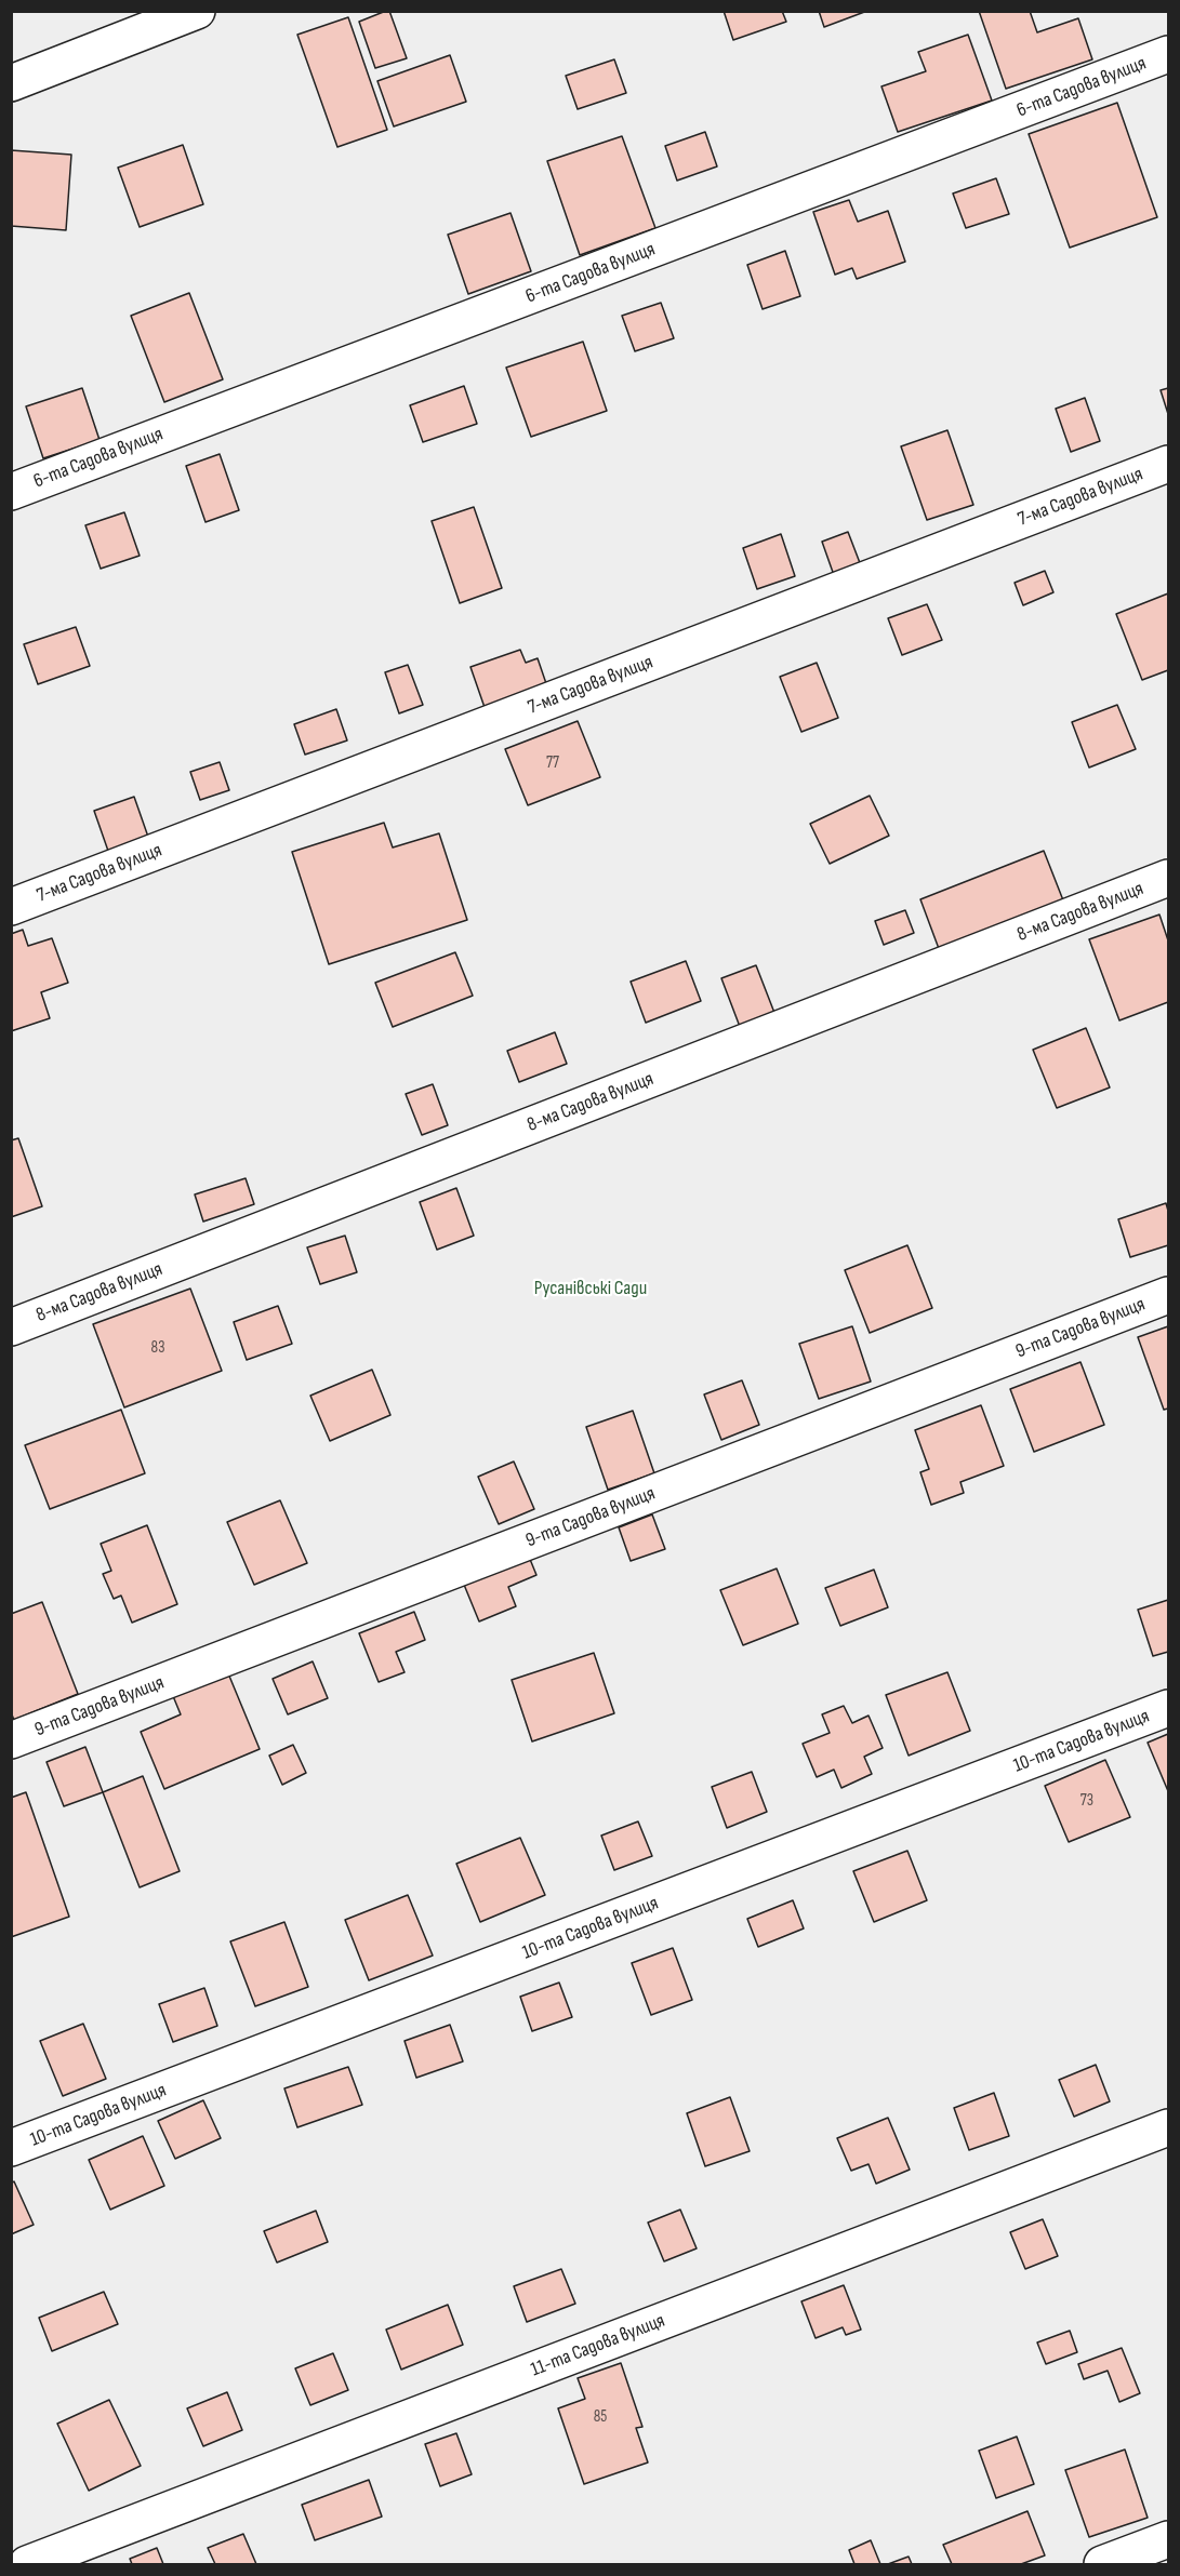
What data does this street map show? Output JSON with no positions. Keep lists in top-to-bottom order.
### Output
{
  "streets": {
    "street": [
      "6-та Садова вулиця",
      "7-ма Садова вулиця",
      "8-ма Садова вулиця",
      "9-та Садова вулиця",
      "10-та Садова вулиця",
      "11-та Садова вулиця"
    ]
  },
  "parks": ["Русанівські Сади"],
  "house_numbers": [
    "77",
    "83",
    "73",
    "85"
  ]
}
